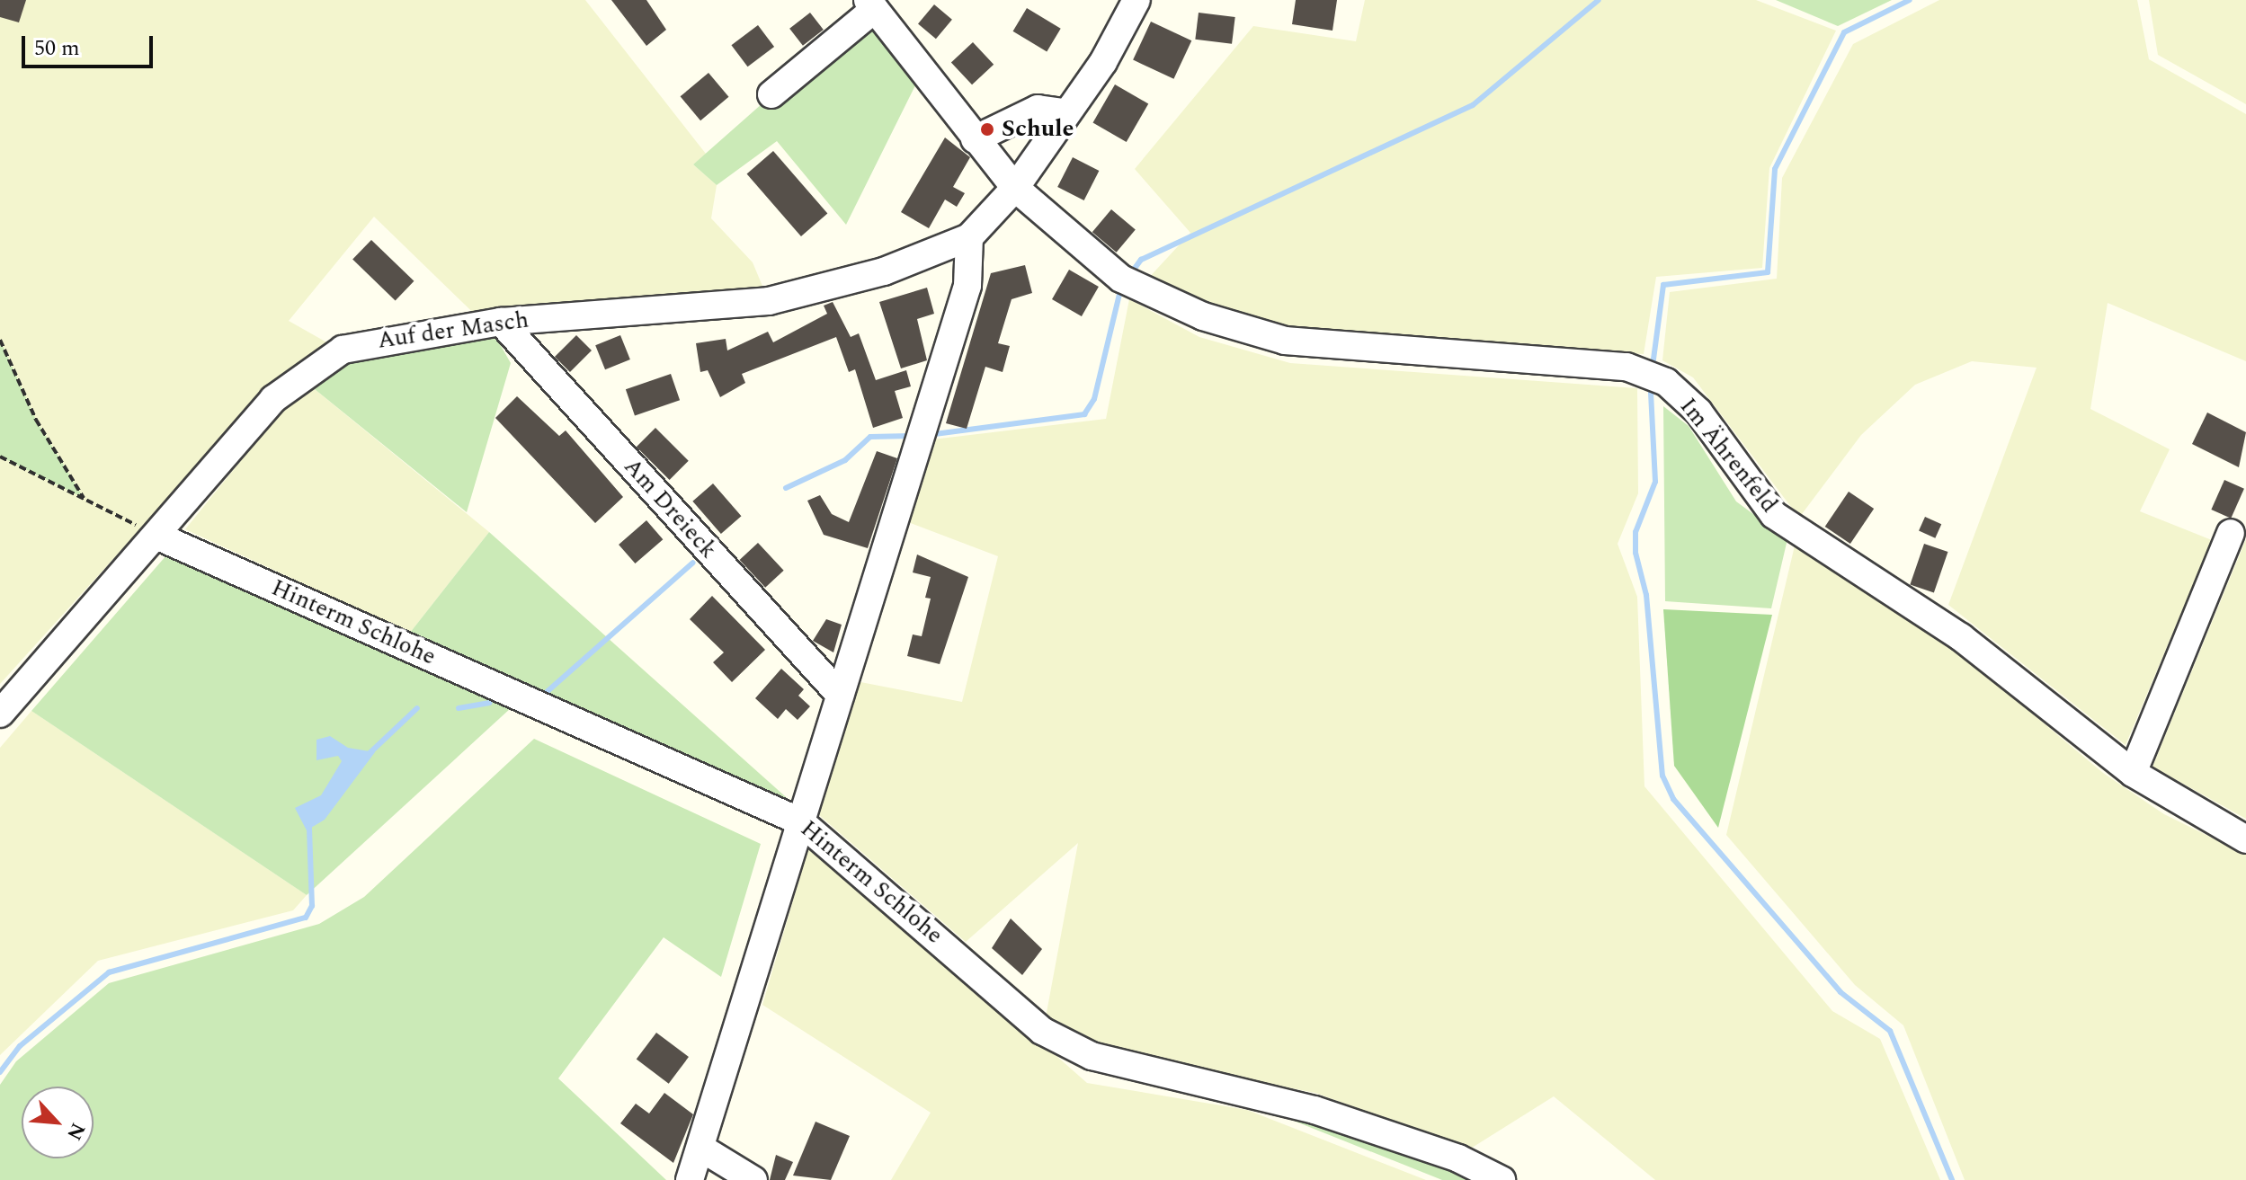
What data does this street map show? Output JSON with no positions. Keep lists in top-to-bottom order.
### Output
{
  "streets": {
    "street": [
      "Auf der Masch",
      "Im Ährenfeld",
      "Am Dreieck",
      "Hinterm Schlohe"
    ]
  },
  "crossings": [
    ["Auf der Masch", "Am Dreieck"],
    ["Auf der Masch", "Hinterm Schlohe"]
  ],
  "places": ["Schule"],
  "scale_bar": "50 m",
  "north": "bottom right"
}
